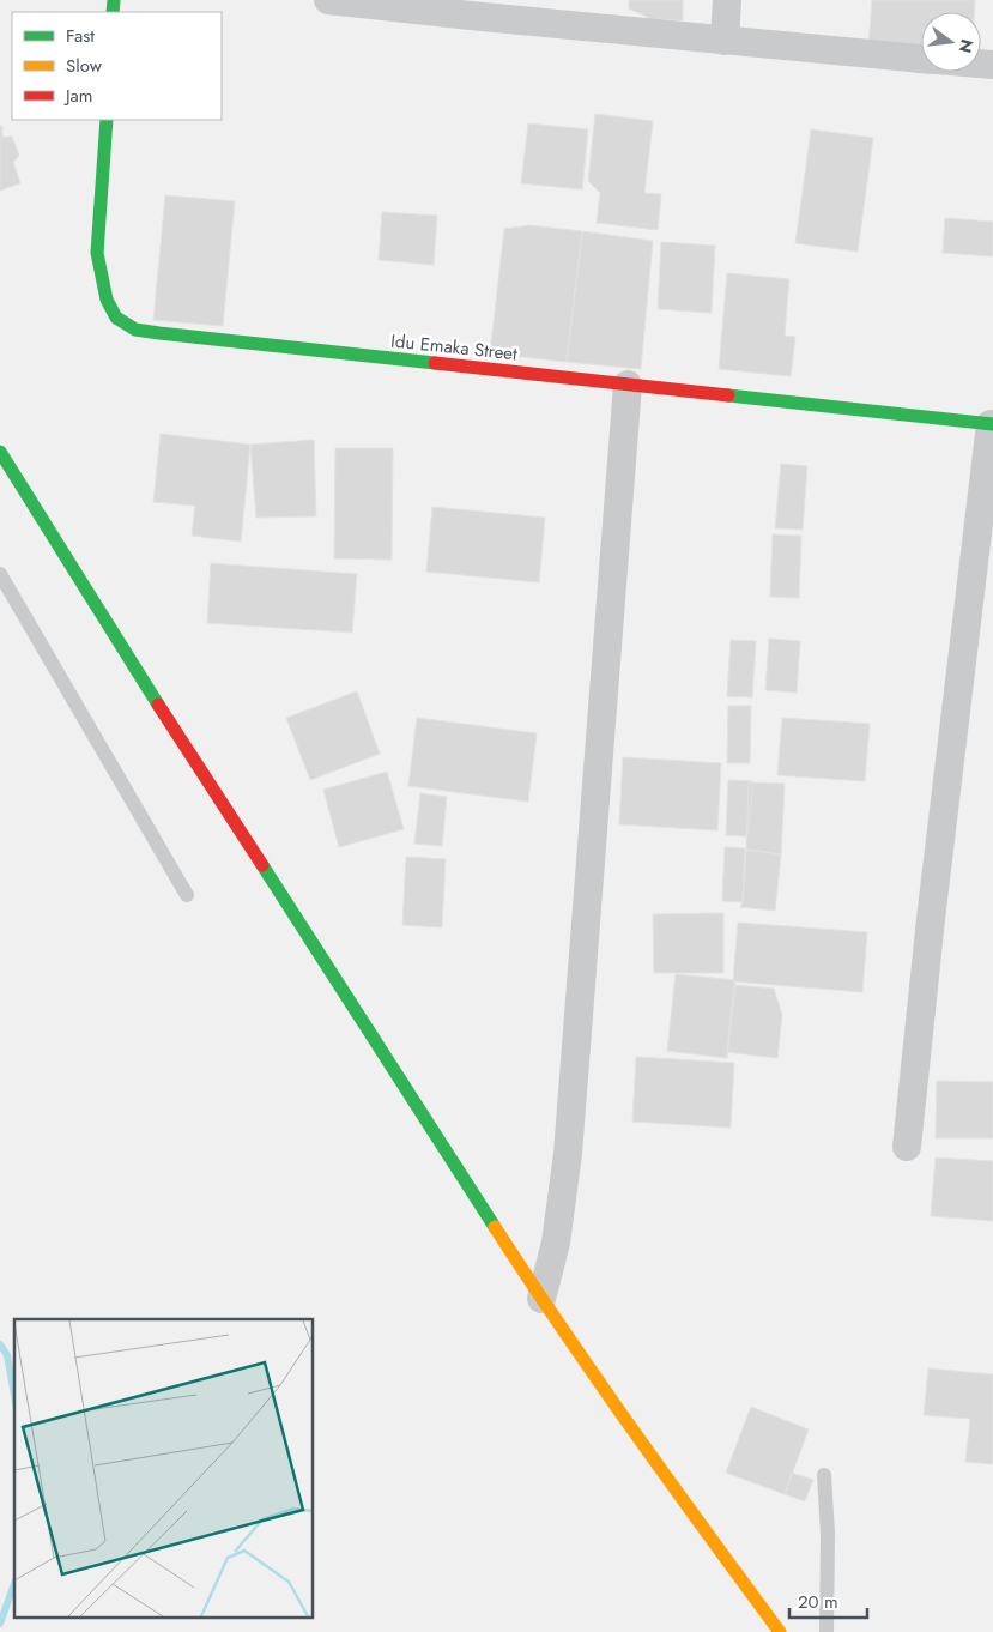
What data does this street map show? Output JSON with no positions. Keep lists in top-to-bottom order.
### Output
{
  "streets": {
    "main road": ["Idu Emaka Street"]
  },
  "legend": ["Fast", "Slow", "Jam"],
  "scale_bar": "20 m",
  "north": "right"
}
